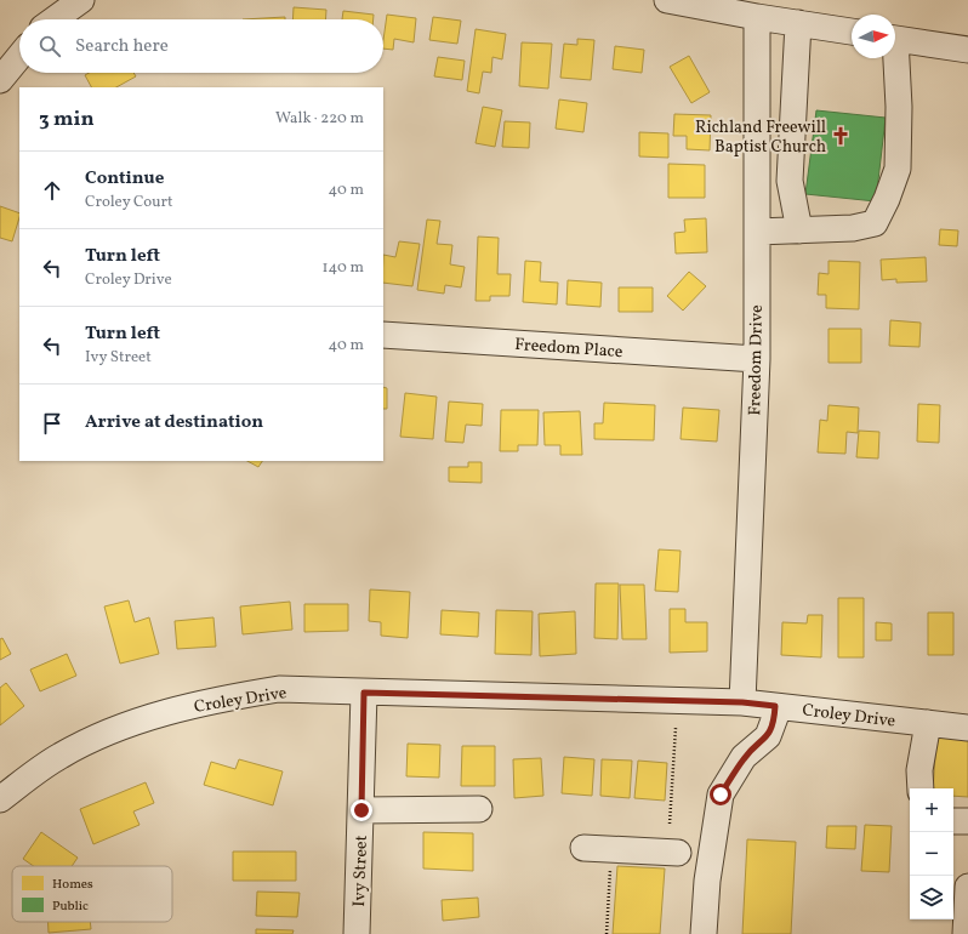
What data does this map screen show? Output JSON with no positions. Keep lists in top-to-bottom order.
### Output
{
  "streets": {
    "street": [
      "Freedom Place",
      "Freedom Drive",
      "Croley Drive",
      "Ivy Street"
    ]
  },
  "crossings": [
    ["Freedom Place", "Freedom Drive"],
    ["Freedom Drive", "Croley Drive"],
    ["Croley Drive", "Ivy Street"]
  ],
  "places": {
    "church": ["Richland Freewill Baptist Church"]
  },
  "legend": ["Homes", "Public"],
  "north": "right",
  "page": {
    "search": "Search here",
    "heading": ["3 min", "Walk · 220 m"],
    "list": [
      ["Continue", "Croley Court", "40 m"],
      ["Turn left", "Croley Drive", "140 m"],
      ["Turn left", "Ivy Street", "40 m"],
      "Arrive at destination"
    ],
    "map_buttons": ["+", "−"]
  }
}
